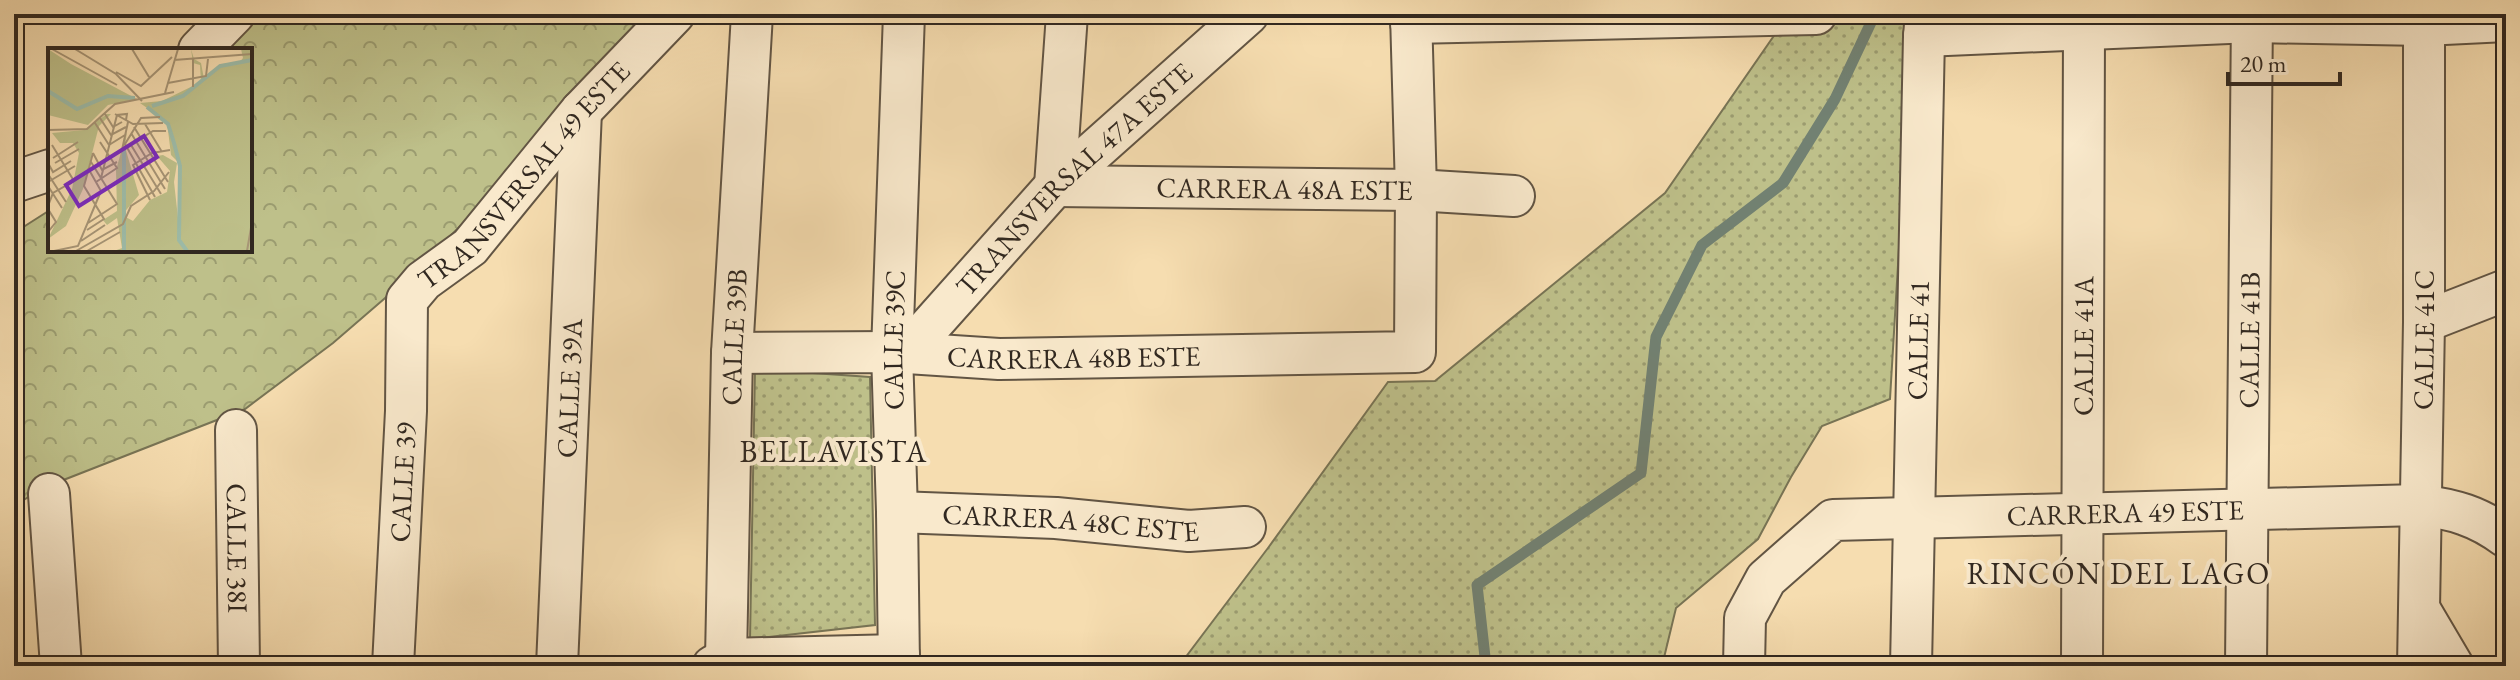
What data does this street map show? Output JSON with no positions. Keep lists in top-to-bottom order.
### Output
{
  "streets": {
    "street": [
      "TRANSVERSAL 49 ESTE",
      "TRANSVERSAL 47A ESTE",
      "CARRERA 48A ESTE",
      "CALLE 39B",
      "CALLE 39C",
      "CALLE 41",
      "CALLE 41B",
      "CALLE 41C",
      "CALLE 41A",
      "CARRERA 48B ESTE",
      "CALLE 39A",
      "CALLE 39",
      "CARRERA 49 ESTE",
      "CARRERA 48C ESTE",
      "CALLE 38I"
    ]
  },
  "crossings": [
    ["TRANSVERSAL 49 ESTE", "CALLE 39A"],
    ["TRANSVERSAL 49 ESTE", "CALLE 39"],
    ["TRANSVERSAL 47A ESTE", "CARRERA 48A ESTE"],
    ["TRANSVERSAL 47A ESTE", "CALLE 39C"],
    ["TRANSVERSAL 47A ESTE", "CARRERA 48B ESTE"],
    ["CARRERA 48A ESTE", "CARRERA 48B ESTE"],
    ["CALLE 39B", "CARRERA 48B ESTE"],
    ["CALLE 39C", "CARRERA 48B ESTE"],
    ["CALLE 39C", "CARRERA 48C ESTE"],
    ["CALLE 41", "CARRERA 49 ESTE"],
    ["CALLE 41B", "CARRERA 49 ESTE"],
    ["CALLE 41C", "CARRERA 49 ESTE"],
    ["CALLE 41A", "CARRERA 49 ESTE"]
  ],
  "districts": ["BELLAVISTA", "RINCÓN DEL LAGO"],
  "scale_bar": "20 m"
}
